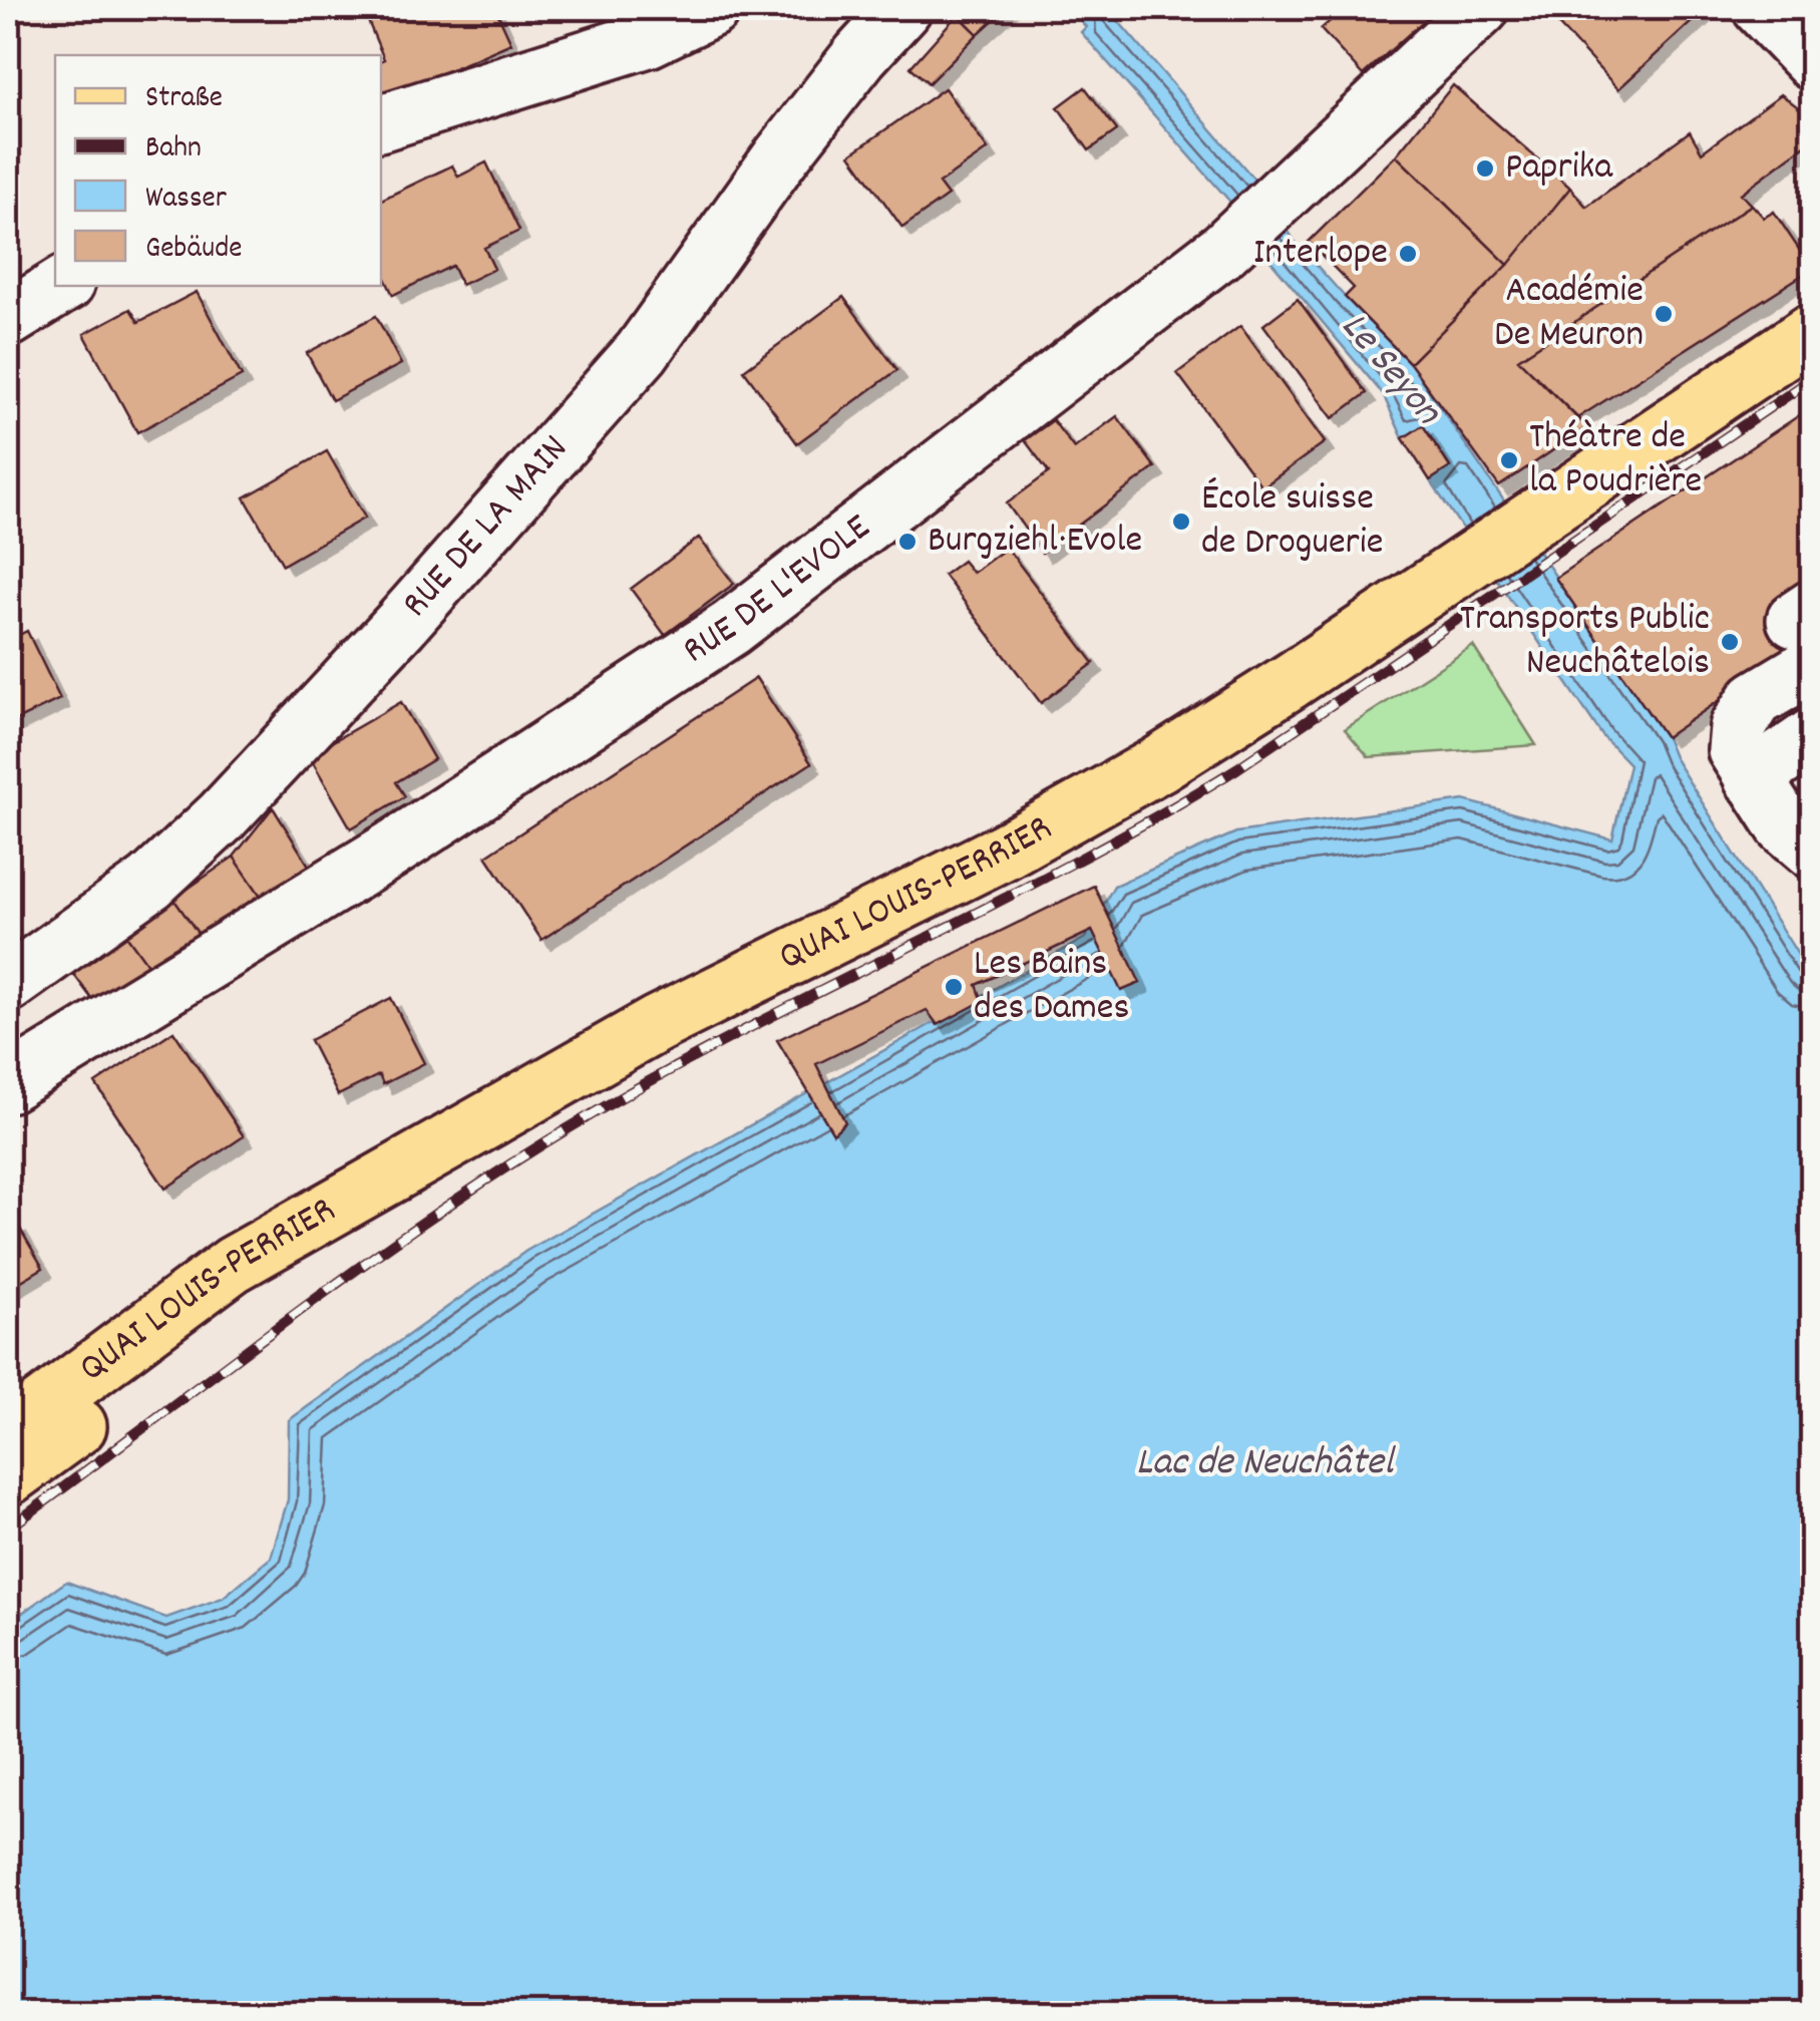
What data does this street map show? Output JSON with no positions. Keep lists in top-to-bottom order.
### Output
{
  "streets": {
    "main road": ["QUAI LOUIS-PERRIER"],
    "street": ["RUE DE LA MAIN", "RUE DE L'EVOLE"]
  },
  "water": ["Le Seyon", "Lac de Neuchâtel"],
  "places": [
    "Paprika",
    "Interlope",
    "Académie De Meuron",
    "Théàtre de la Poudrière",
    "École suisse de Droguerie",
    "Burgziehl·Evole",
    "Transports Public Neuchâtelois",
    "Les Bains des Dames"
  ],
  "legend": [
    "Straße",
    "Bahn",
    "Wasser",
    "Gebäude"
  ]
}
